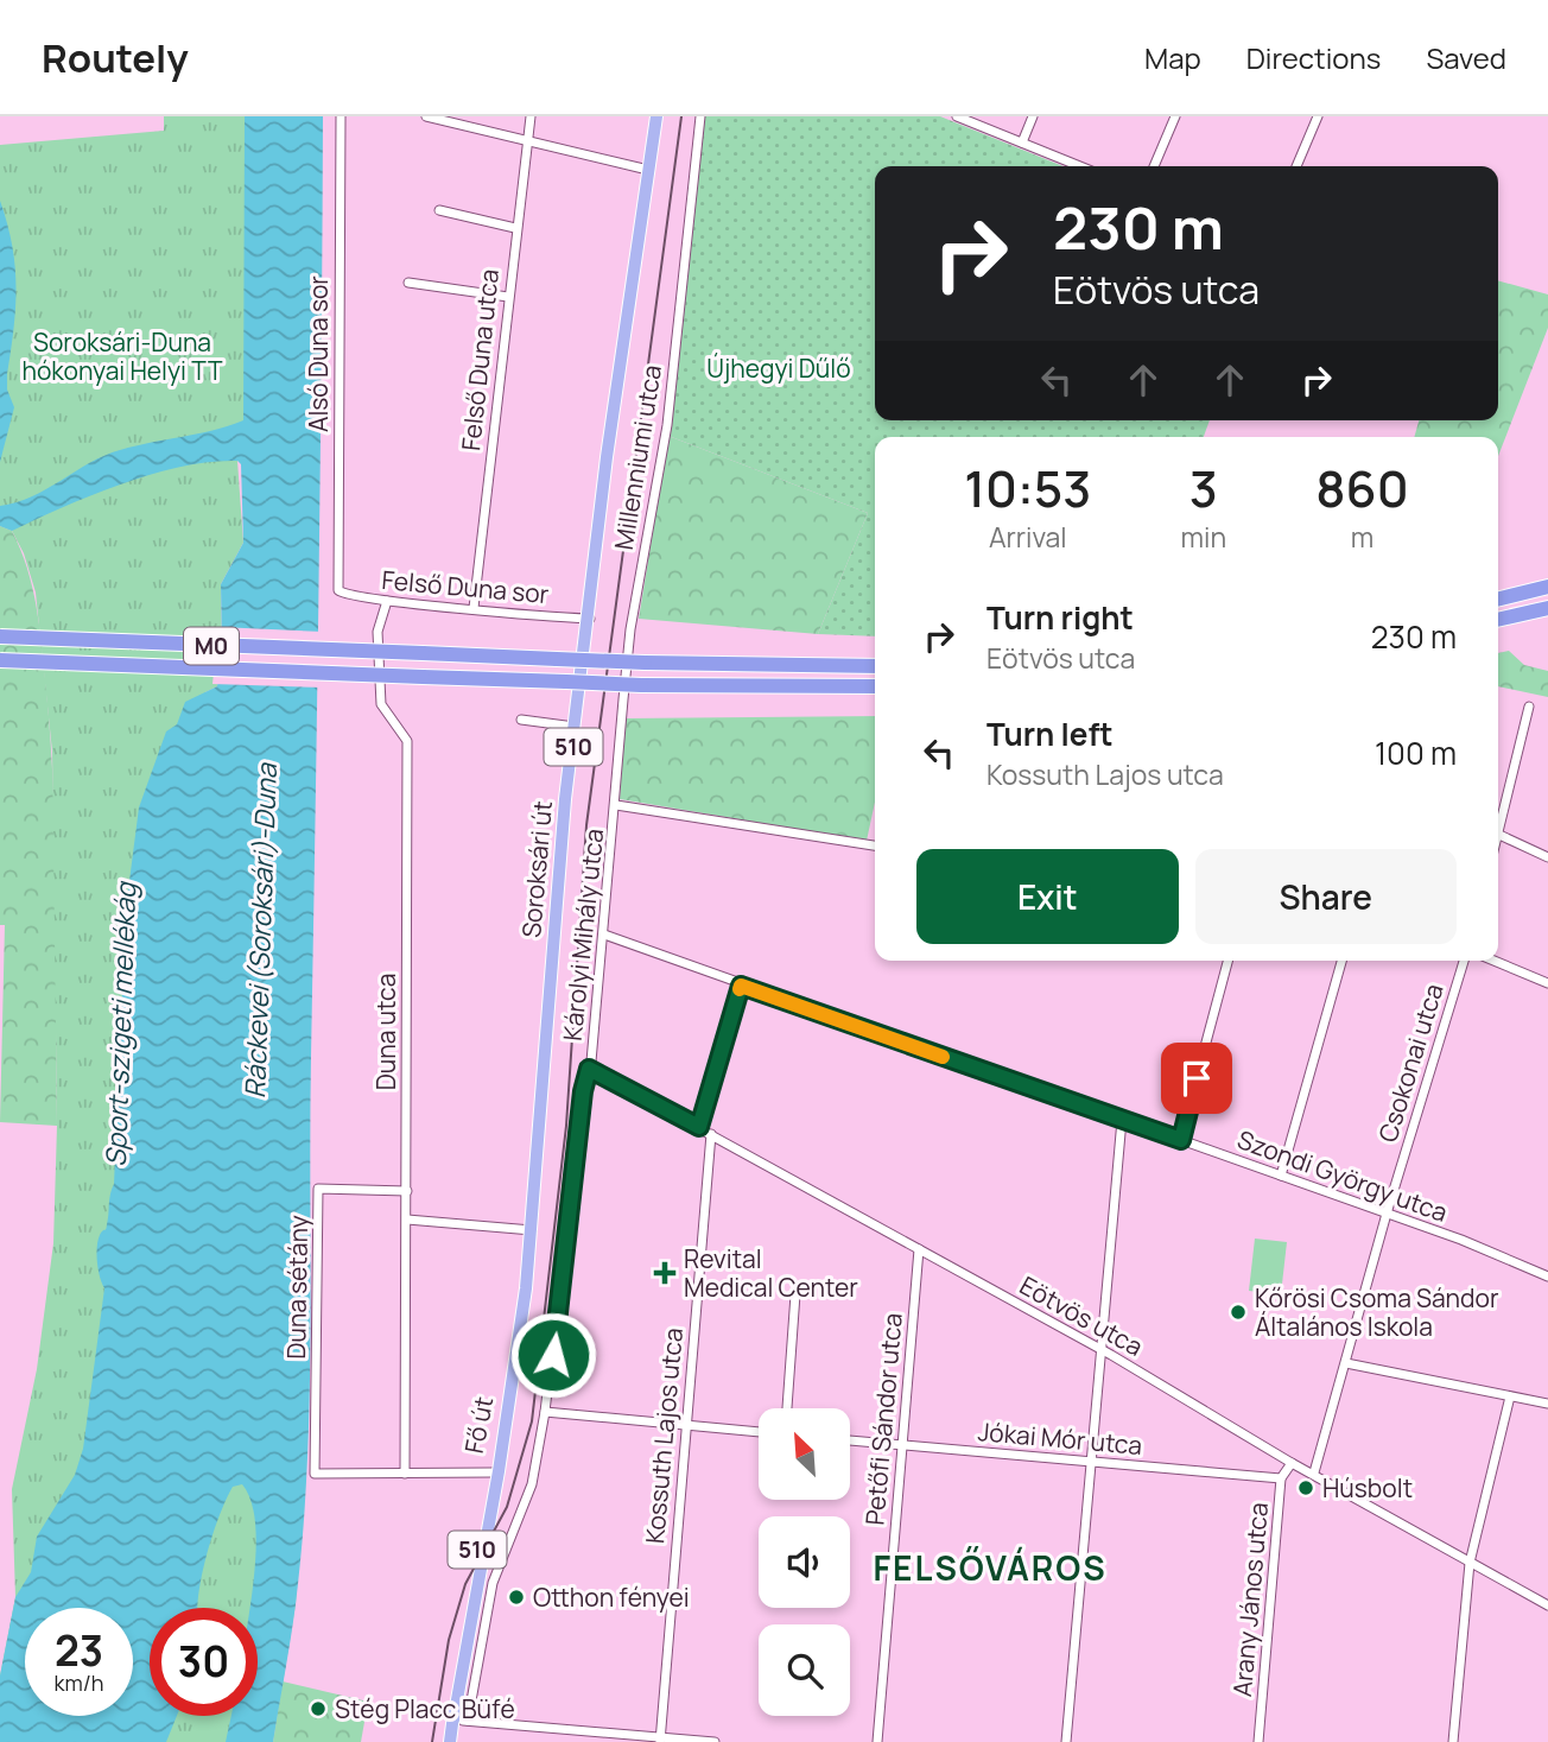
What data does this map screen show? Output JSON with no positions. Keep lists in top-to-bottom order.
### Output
{
  "streets": {
    "highway": ["M0"],
    "main road": ["510", "Soroksári út", "Fő út"],
    "street": [
      "Alsó Duna sor",
      "Felső Duna utca",
      "Millenniumi utca",
      "Felső Duna sor",
      "Károlyi Mihály utca",
      "Duna utca",
      "Csokonai utca",
      "Szondi György utca",
      "Duna sétány",
      "Eötvös utca",
      "Petőfi Sándor utca",
      "Kossuth Lajos utca",
      "Jókai Mór utca",
      "Arany János utca"
    ]
  },
  "crossings": [
    ["Alsó Duna sor", "Felső Duna sor"],
    ["Felső Duna utca", "Felső Duna sor"],
    ["Millenniumi utca", "Károlyi Mihály utca"],
    ["Felső Duna sor", "Soroksári út"],
    ["Felső Duna sor", "Duna utca"],
    ["Soroksári út", "Fő út"],
    ["Károlyi Mihály utca", "Szondi György utca"],
    ["Károlyi Mihály utca", "Eötvös utca"],
    ["Károlyi Mihály utca", "Fő út"],
    ["Duna utca", "Duna sétány"],
    ["Csokonai utca", "Szondi György utca"],
    ["Csokonai utca", "Eötvös utca"],
    ["Eötvös utca", "Petőfi Sándor utca"],
    ["Eötvös utca", "Fő út"],
    ["Eötvös utca", "Kossuth Lajos utca"],
    ["Eötvös utca", "Arany János utca"],
    ["Petőfi Sándor utca", "Jókai Mór utca"],
    ["Jókai Mór utca", "Arany János utca"]
  ],
  "districts": ["FELSŐVÁROS"],
  "water": ["Ráckevei (Soroksári)-Duna", "Sport-szigeti mellékág"],
  "parks": ["Soroksári-Duna hókonyai Helyi TT", "Újhegyi Dűlő"],
  "places": {
    "health": ["Revital Medical Center"],
    "other": [
      "Kőrösi Csoma Sándor Általános Iskola",
      "Húsbolt",
      "Otthon fényei",
      "Stég Placc Büfé"
    ]
  },
  "north": "top left",
  "page": {
    "header": "Routely",
    "nav": ["Map", "Directions", "Saved"],
    "turn": ["230 m", "Eötvös utca"],
    "eta": [
      "10:53",
      "Arrival",
      "3",
      "min",
      "860",
      "m"
    ],
    "list": [
      {
        "name": "Turn right",
        "note": "Eötvös utca",
        "value": "230 m"
      },
      {
        "name": "Turn left",
        "note": "Kossuth Lajos utca",
        "value": "100 m"
      }
    ],
    "buttons": ["Exit", "Share"],
    "speed": "23 km/h",
    "limit": "30"
  }
}
